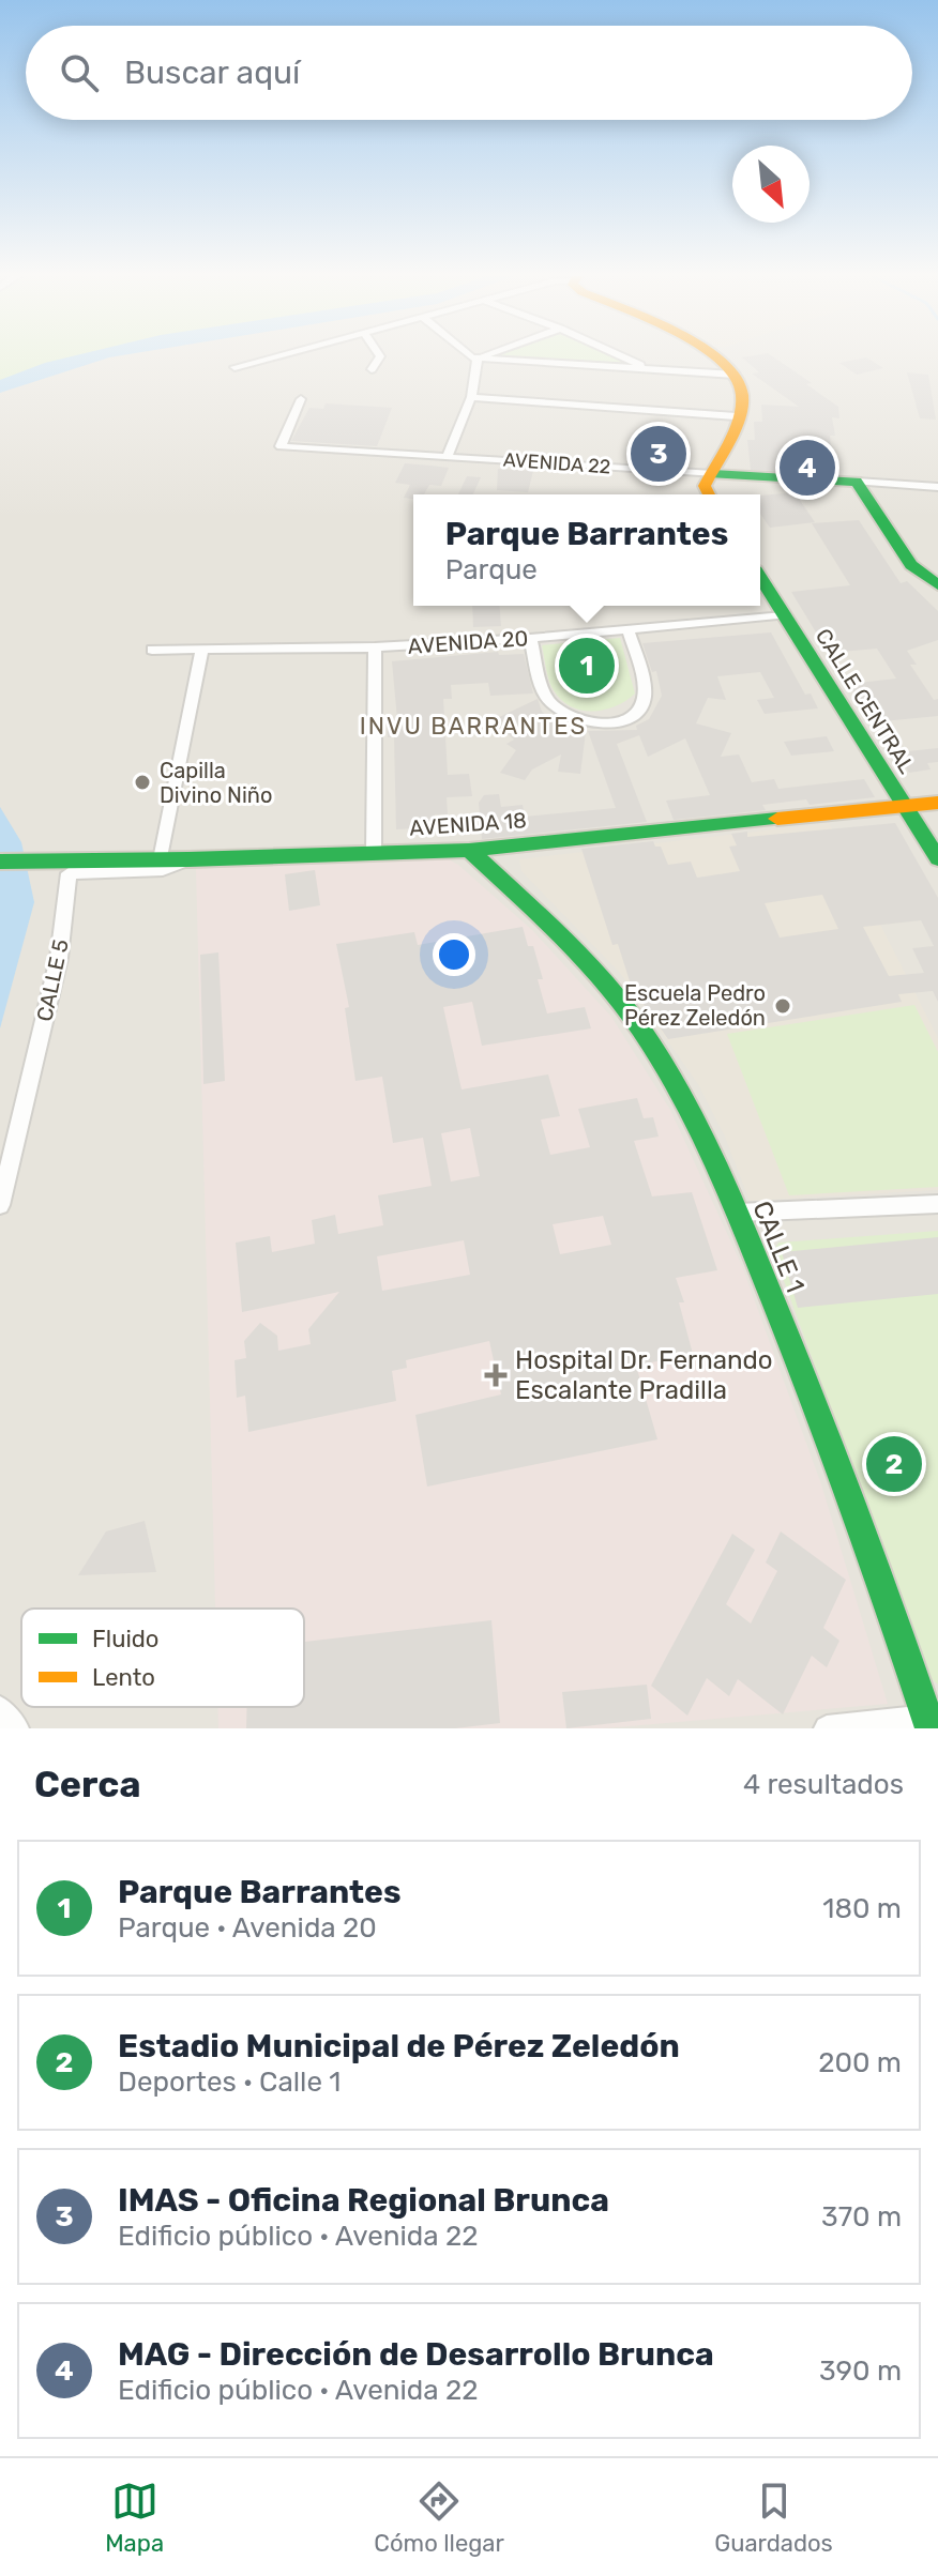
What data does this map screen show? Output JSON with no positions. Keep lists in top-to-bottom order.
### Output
{
  "streets": {
    "main road": [
      "AVENIDA 22",
      "CALLE CENTRAL",
      "AVENIDA 18",
      "CALLE 1"
    ],
    "street": ["AVENIDA 20", "CALLE 5"]
  },
  "crossings": [
    ["AVENIDA 20", "CALLE CENTRAL"],
    ["CALLE CENTRAL", "AVENIDA 18"],
    ["AVENIDA 18", "CALLE 5"],
    ["AVENIDA 18", "CALLE 1"]
  ],
  "districts": ["INVU BARRANTES"],
  "places": {
    "other": ["Capilla Divino Niño", "Escuela Pedro Pérez Zeledón"],
    "health": ["Hospital Dr. Fernando Escalante Pradilla"]
  },
  "legend": ["Fluido", "Lento"],
  "north": "bottom right",
  "page": {
    "search": "Buscar aquí",
    "pins": [
      "3",
      "4",
      "1",
      "2"
    ],
    "popup": ["Parque Barrantes", "Parque"],
    "heading": ["Cerca", "4 resultados"],
    "list": [
      {
        "mark": "1",
        "name": "Parque Barrantes",
        "note": "Parque · Avenida 20",
        "value": "180 m"
      },
      {
        "mark": "2",
        "name": "Estadio Municipal de Pérez Zeledón",
        "note": "Deportes · Calle 1",
        "value": "200 m"
      },
      {
        "mark": "3",
        "name": "IMAS - Oficina Regional Brunca",
        "note": "Edificio público · Avenida 22",
        "value": "370 m"
      },
      {
        "mark": "4",
        "name": "MAG - Dirección de Desarrollo Brunca",
        "note": "Edificio público · Avenida 22",
        "value": "390 m"
      }
    ],
    "nav": ["Mapa", "Cómo llegar", "Guardados"]
  }
}
